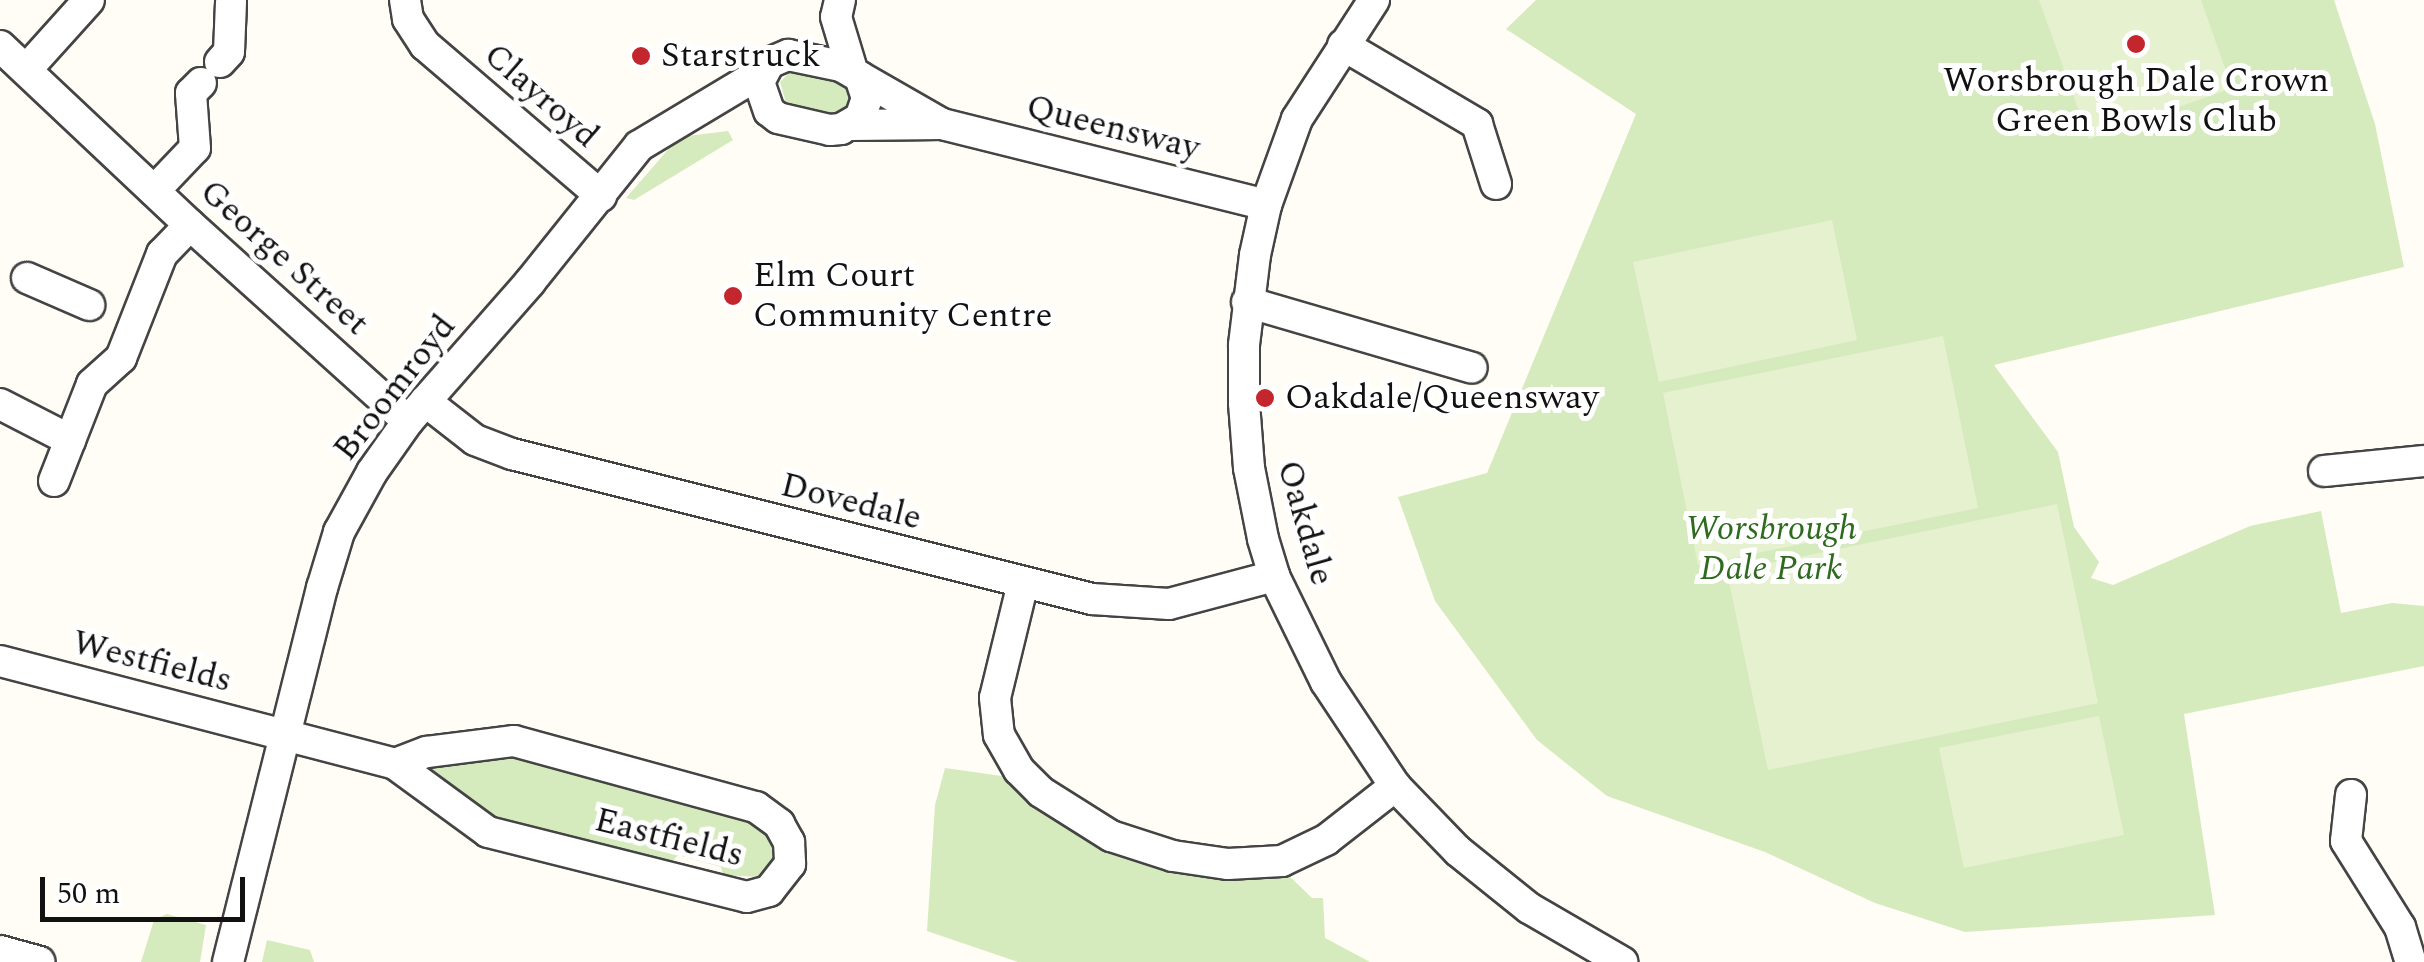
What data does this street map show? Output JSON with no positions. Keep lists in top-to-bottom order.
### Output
{
  "streets": {
    "street": [
      "Clayroyd",
      "Queensway",
      "George Street",
      "Broomroyd",
      "Dovedale",
      "Oakdale",
      "Westfields",
      "Eastfields"
    ]
  },
  "crossings": [
    ["Clayroyd", "Broomroyd"],
    ["Queensway", "Broomroyd"],
    ["Queensway", "Oakdale"],
    ["George Street", "Broomroyd"],
    ["George Street", "Dovedale"],
    ["Broomroyd", "Dovedale"],
    ["Broomroyd", "Westfields"],
    ["Broomroyd", "Eastfields"],
    ["Dovedale", "Oakdale"],
    ["Westfields", "Eastfields"]
  ],
  "parks": ["Worsbrough Dale Park"],
  "places": [
    "Worsbrough Dale Crown Green Bowls Club",
    "Starstruck",
    "Elm Court Community Centre",
    "Oakdale/Queensway"
  ],
  "scale_bar": "50 m"
}
